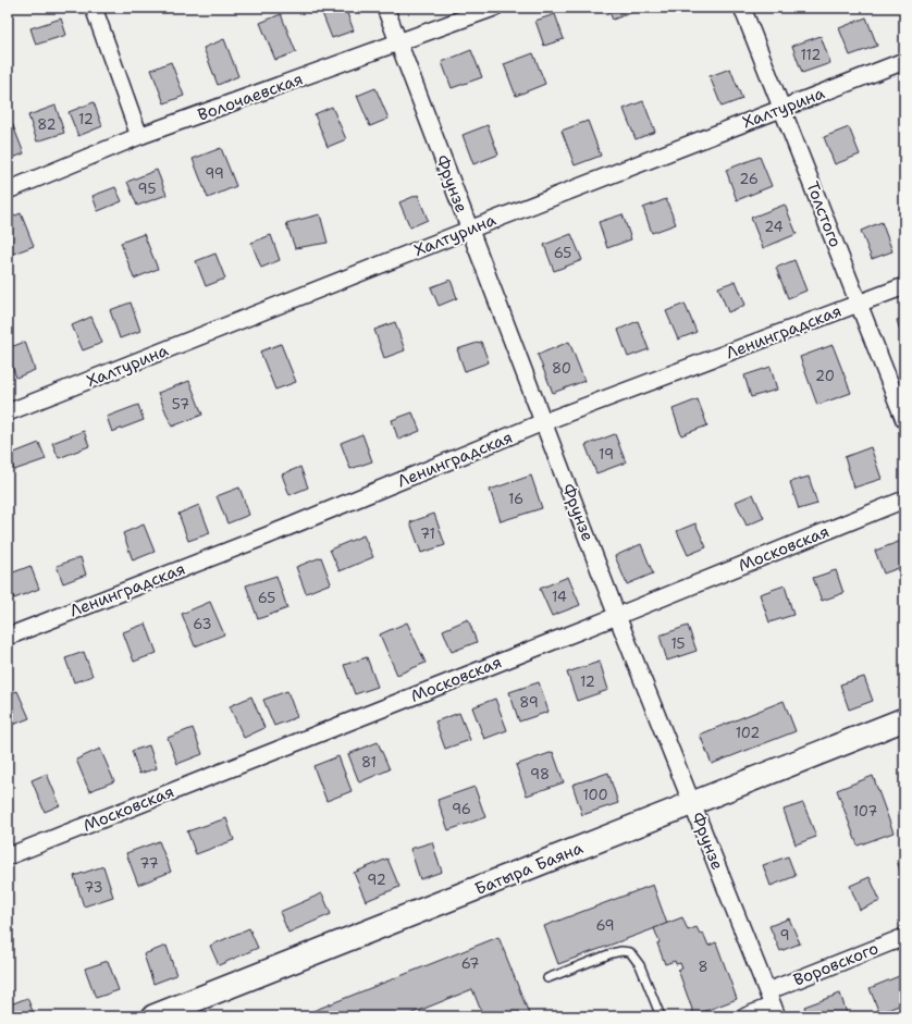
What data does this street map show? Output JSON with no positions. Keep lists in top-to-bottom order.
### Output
{
  "streets": {
    "street": [
      "Волочаевская",
      "Халтурина",
      "Фрунзе",
      "Толстого",
      "Ленинградская",
      "Московская",
      "Батыра Баяна",
      "Воровского"
    ]
  },
  "crossings": [
    ["Волочаевская", "Фрунзе"],
    ["Халтурина", "Фрунзе"],
    ["Халтурина", "Толстого"],
    ["Фрунзе", "Ленинградская"],
    ["Фрунзе", "Московская"],
    ["Фрунзе", "Батыра Баяна"],
    ["Фрунзе", "Воровского"],
    ["Толстого", "Ленинградская"]
  ],
  "house_numbers": [
    "112",
    "12",
    "82",
    "99",
    "26",
    "95",
    "24",
    "65",
    "80",
    "20",
    "57",
    "19",
    "16",
    "71",
    "14",
    "65",
    "63",
    "15",
    "12",
    "89",
    "102",
    "81",
    "98",
    "100",
    "96",
    "107",
    "77",
    "92",
    "73",
    "69",
    "9",
    "67",
    "8"
  ]
}
